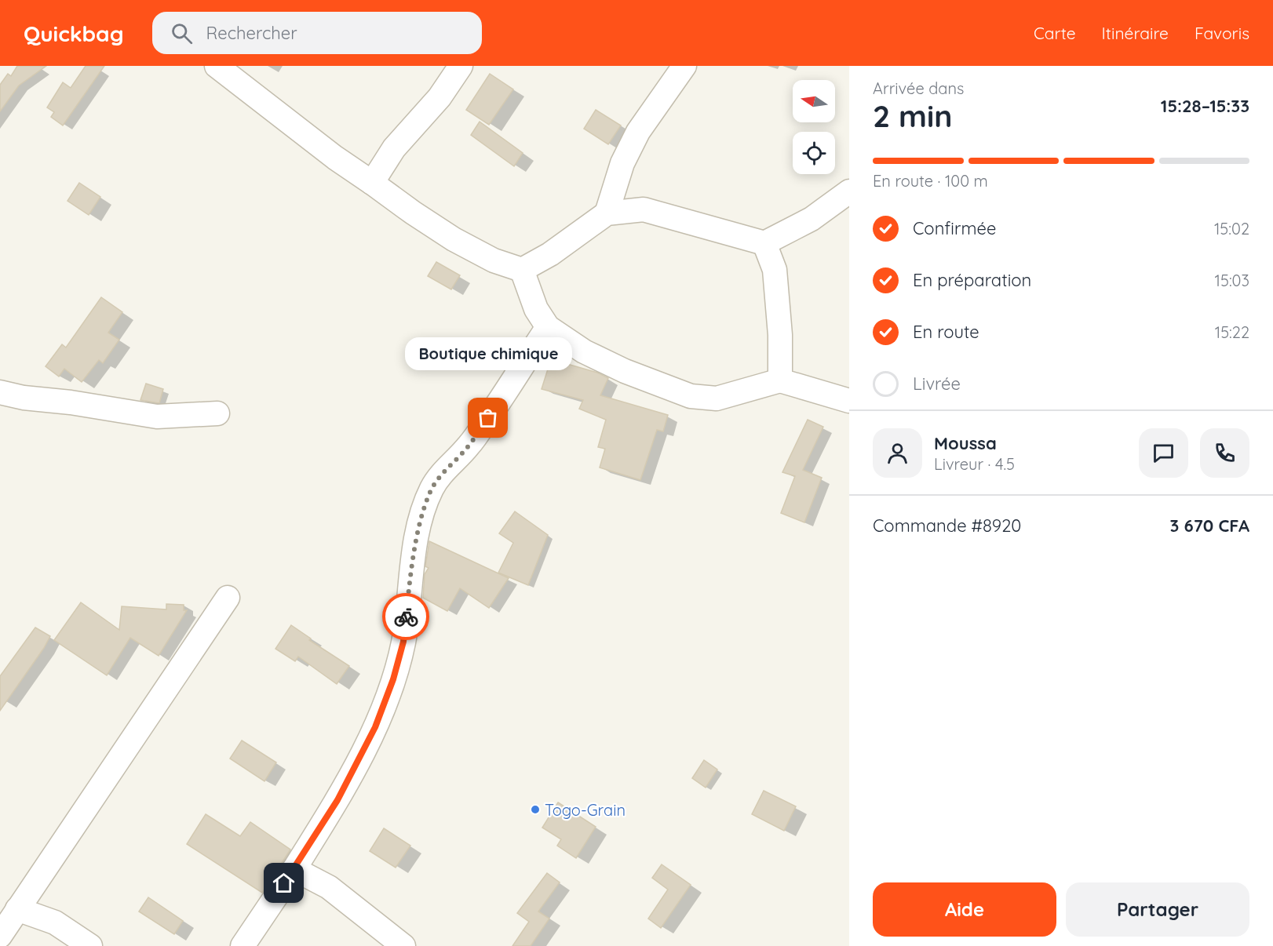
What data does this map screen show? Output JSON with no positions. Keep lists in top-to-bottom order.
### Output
{
  "places": ["Boutique chimique", "Togo-Grain"],
  "north": "left",
  "page": {
    "header": "Quickbag",
    "search": "Rechercher",
    "nav": ["Carte", "Itinéraire", "Favoris"],
    "heading": ["2 min", "Arrivée dans", "15:28–15:33"],
    "panel": [
      "Moussa",
      "Livreur · 4.5",
      "Commande #8920",
      "3 670 CFA"
    ],
    "bar": "En route · 100 m",
    "list": [
      ["Confirmée", "15:02"],
      ["En préparation", "15:03"],
      ["En route", "15:22"],
      "Livrée"
    ],
    "bubble": "Boutique chimique",
    "buttons": ["Aide", "Partager"]
  }
}
